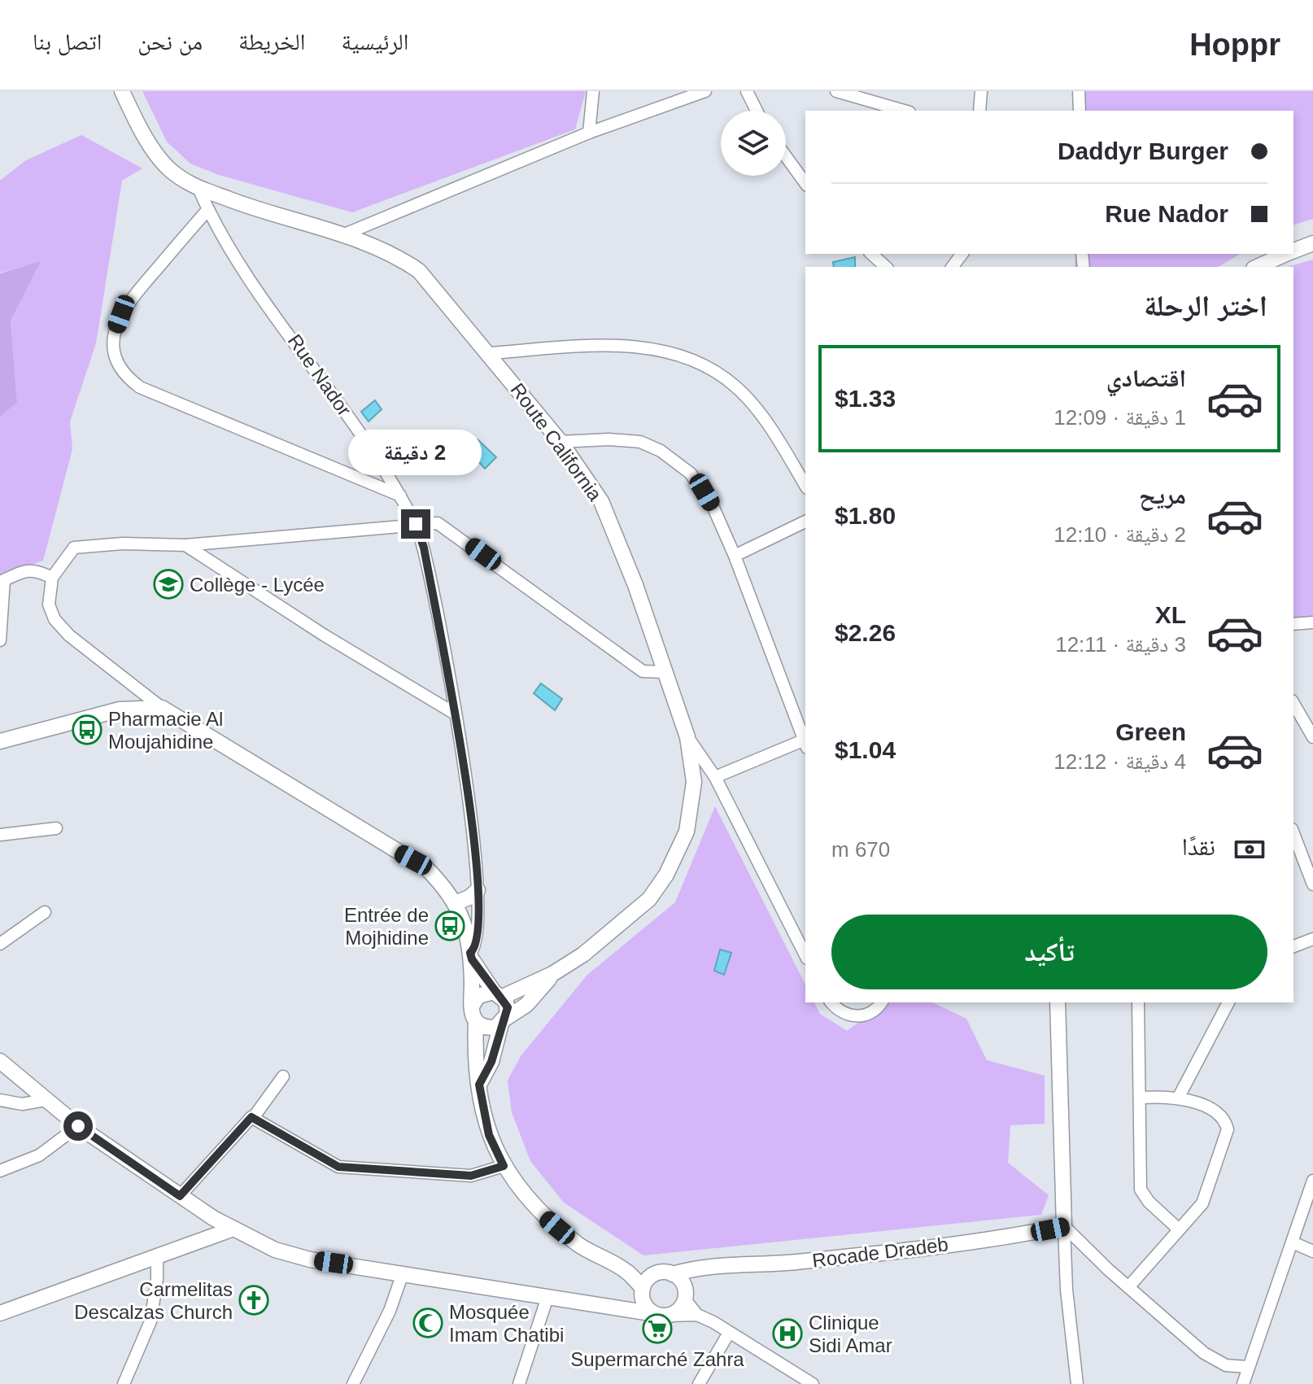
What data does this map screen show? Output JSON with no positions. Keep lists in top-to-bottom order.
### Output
{
  "streets": {
    "street": ["Rue Nador", "Route California", "Rocade Dradeb"]
  },
  "crossings": [
    ["Rue Nador", "Route California"]
  ],
  "places": {
    "school or university": ["Collège - Lycée"],
    "bus stop": ["Pharmacie Al Moujahidine", "Entrée de Mojhidine"],
    "church": ["Carmelitas Descalzas Church"],
    "mosque": ["Mosquée Imam Chatibi"],
    "supermarket": ["Supermarché Zahra"],
    "hospital": ["Clinique Sidi Amar"]
  },
  "page": {
    "header": "Hoppr",
    "nav": [
      "الرئيسية",
      "الخريطة",
      "من نحن",
      "اتصل بنا"
    ],
    "banner": ["Daddyr Burger", "Rue Nador"],
    "heading": "اختر الرحلة",
    "list": [
      {
        "name": "اقتصادي",
        "note": "1 دقيقة · 12:09",
        "value": "$1.33"
      },
      {
        "name": "مريح",
        "note": "2 دقيقة · 12:10",
        "value": "$1.80"
      },
      {
        "name": "XL",
        "note": "3 دقيقة · 12:11",
        "value": "$2.26"
      },
      {
        "name": "Green",
        "note": "4 دقيقة · 12:12",
        "value": "$1.04"
      }
    ],
    "bubble": "2 دقيقة",
    "pay": ["نقدًا", "670 m"],
    "buttons": "تأكيد"
  }
}
